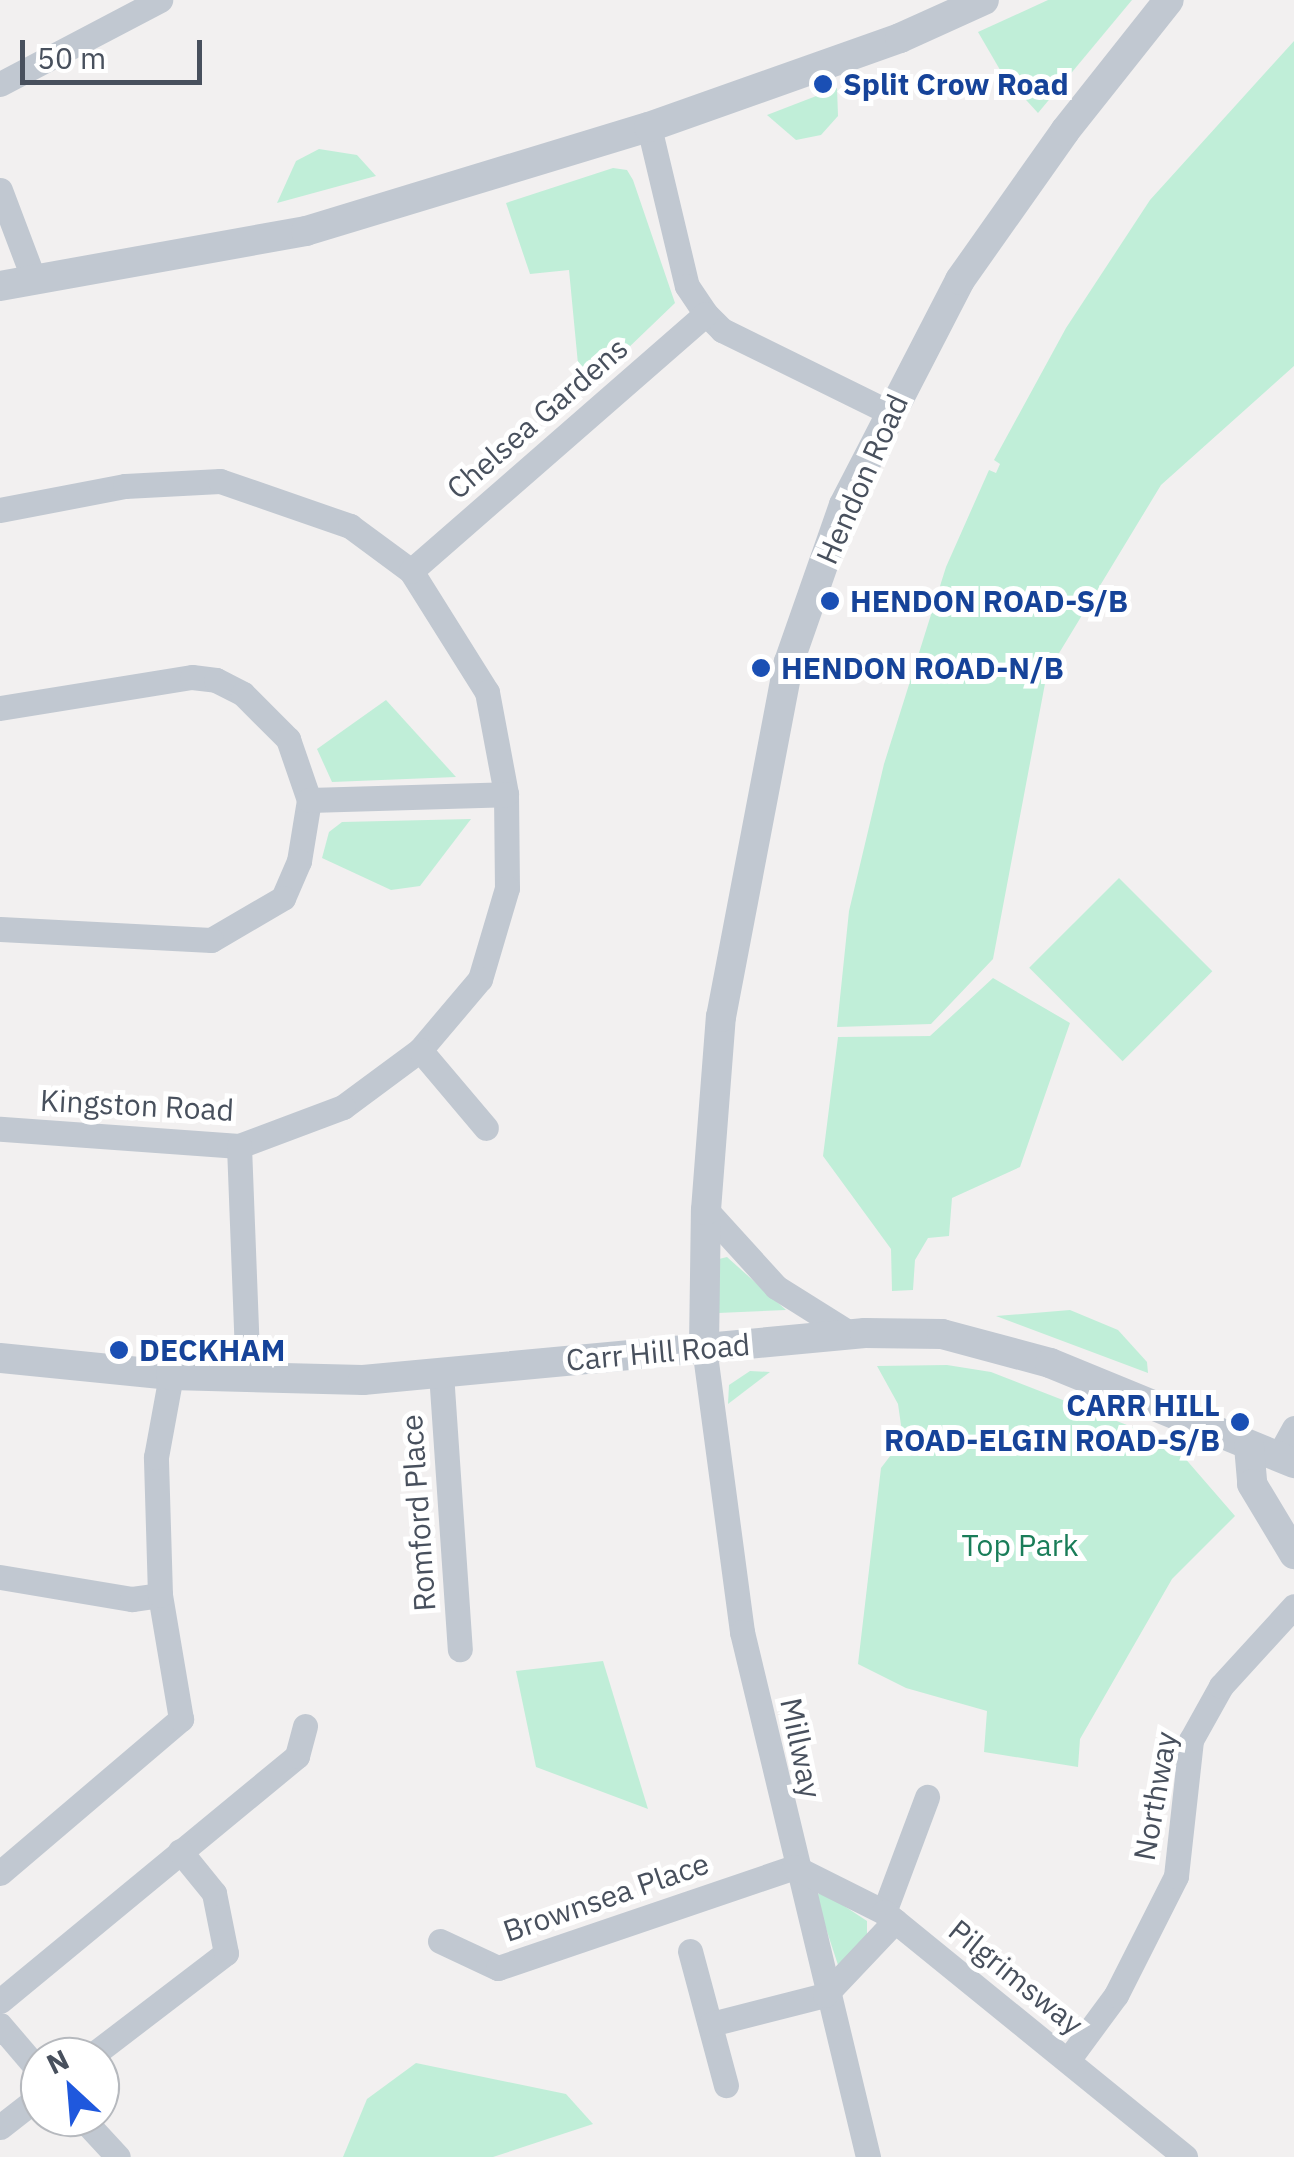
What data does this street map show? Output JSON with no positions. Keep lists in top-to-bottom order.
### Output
{
  "streets": {
    "street": [
      "Chelsea Gardens",
      "Hendon Road",
      "Kingston Road",
      "Carr Hill Road",
      "Romford Place",
      "Millway",
      "Northway",
      "Brownsea Place",
      "Pilgrimsway"
    ]
  },
  "crossings": [
    ["Chelsea Gardens", "Kingston Road"],
    ["Hendon Road", "Carr Hill Road"],
    ["Hendon Road", "Millway"],
    ["Carr Hill Road", "Romford Place"],
    ["Carr Hill Road", "Millway"],
    ["Millway", "Brownsea Place"],
    ["Millway", "Pilgrimsway"],
    ["Northway", "Pilgrimsway"],
    ["Brownsea Place", "Pilgrimsway"]
  ],
  "parks": ["Top Park"],
  "places": [
    "Split Crow Road",
    "HENDON ROAD-S/B",
    "HENDON ROAD-N/B",
    "DECKHAM",
    "CARR HILL ROAD-ELGIN ROAD-S/B"
  ],
  "scale_bar": "50 m",
  "north": "top left"
}
